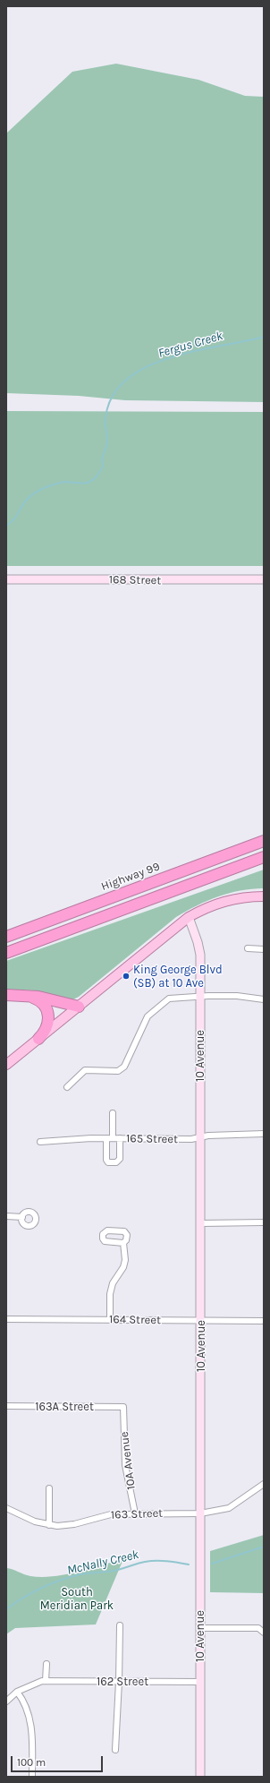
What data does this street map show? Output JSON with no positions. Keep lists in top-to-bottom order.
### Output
{
  "streets": {
    "highway": ["Highway 99"],
    "street": [
      "168 Street",
      "10 Avenue",
      "165 Street",
      "164 Street",
      "163A Street",
      "10A Avenue",
      "163 Street",
      "162 Street"
    ]
  },
  "crossings": [
    ["10 Avenue", "165 Street"],
    ["10 Avenue", "164 Street"],
    ["10 Avenue", "163 Street"],
    ["10 Avenue", "162 Street"],
    ["163A Street", "10A Avenue"],
    ["10A Avenue", "163 Street"]
  ],
  "water": ["Fergus Creek", "McNally Creek"],
  "parks": ["South Meridian Park"],
  "places": ["King George Blvd (SB) at 10 Ave"],
  "scale_bar": "100 m"
}
